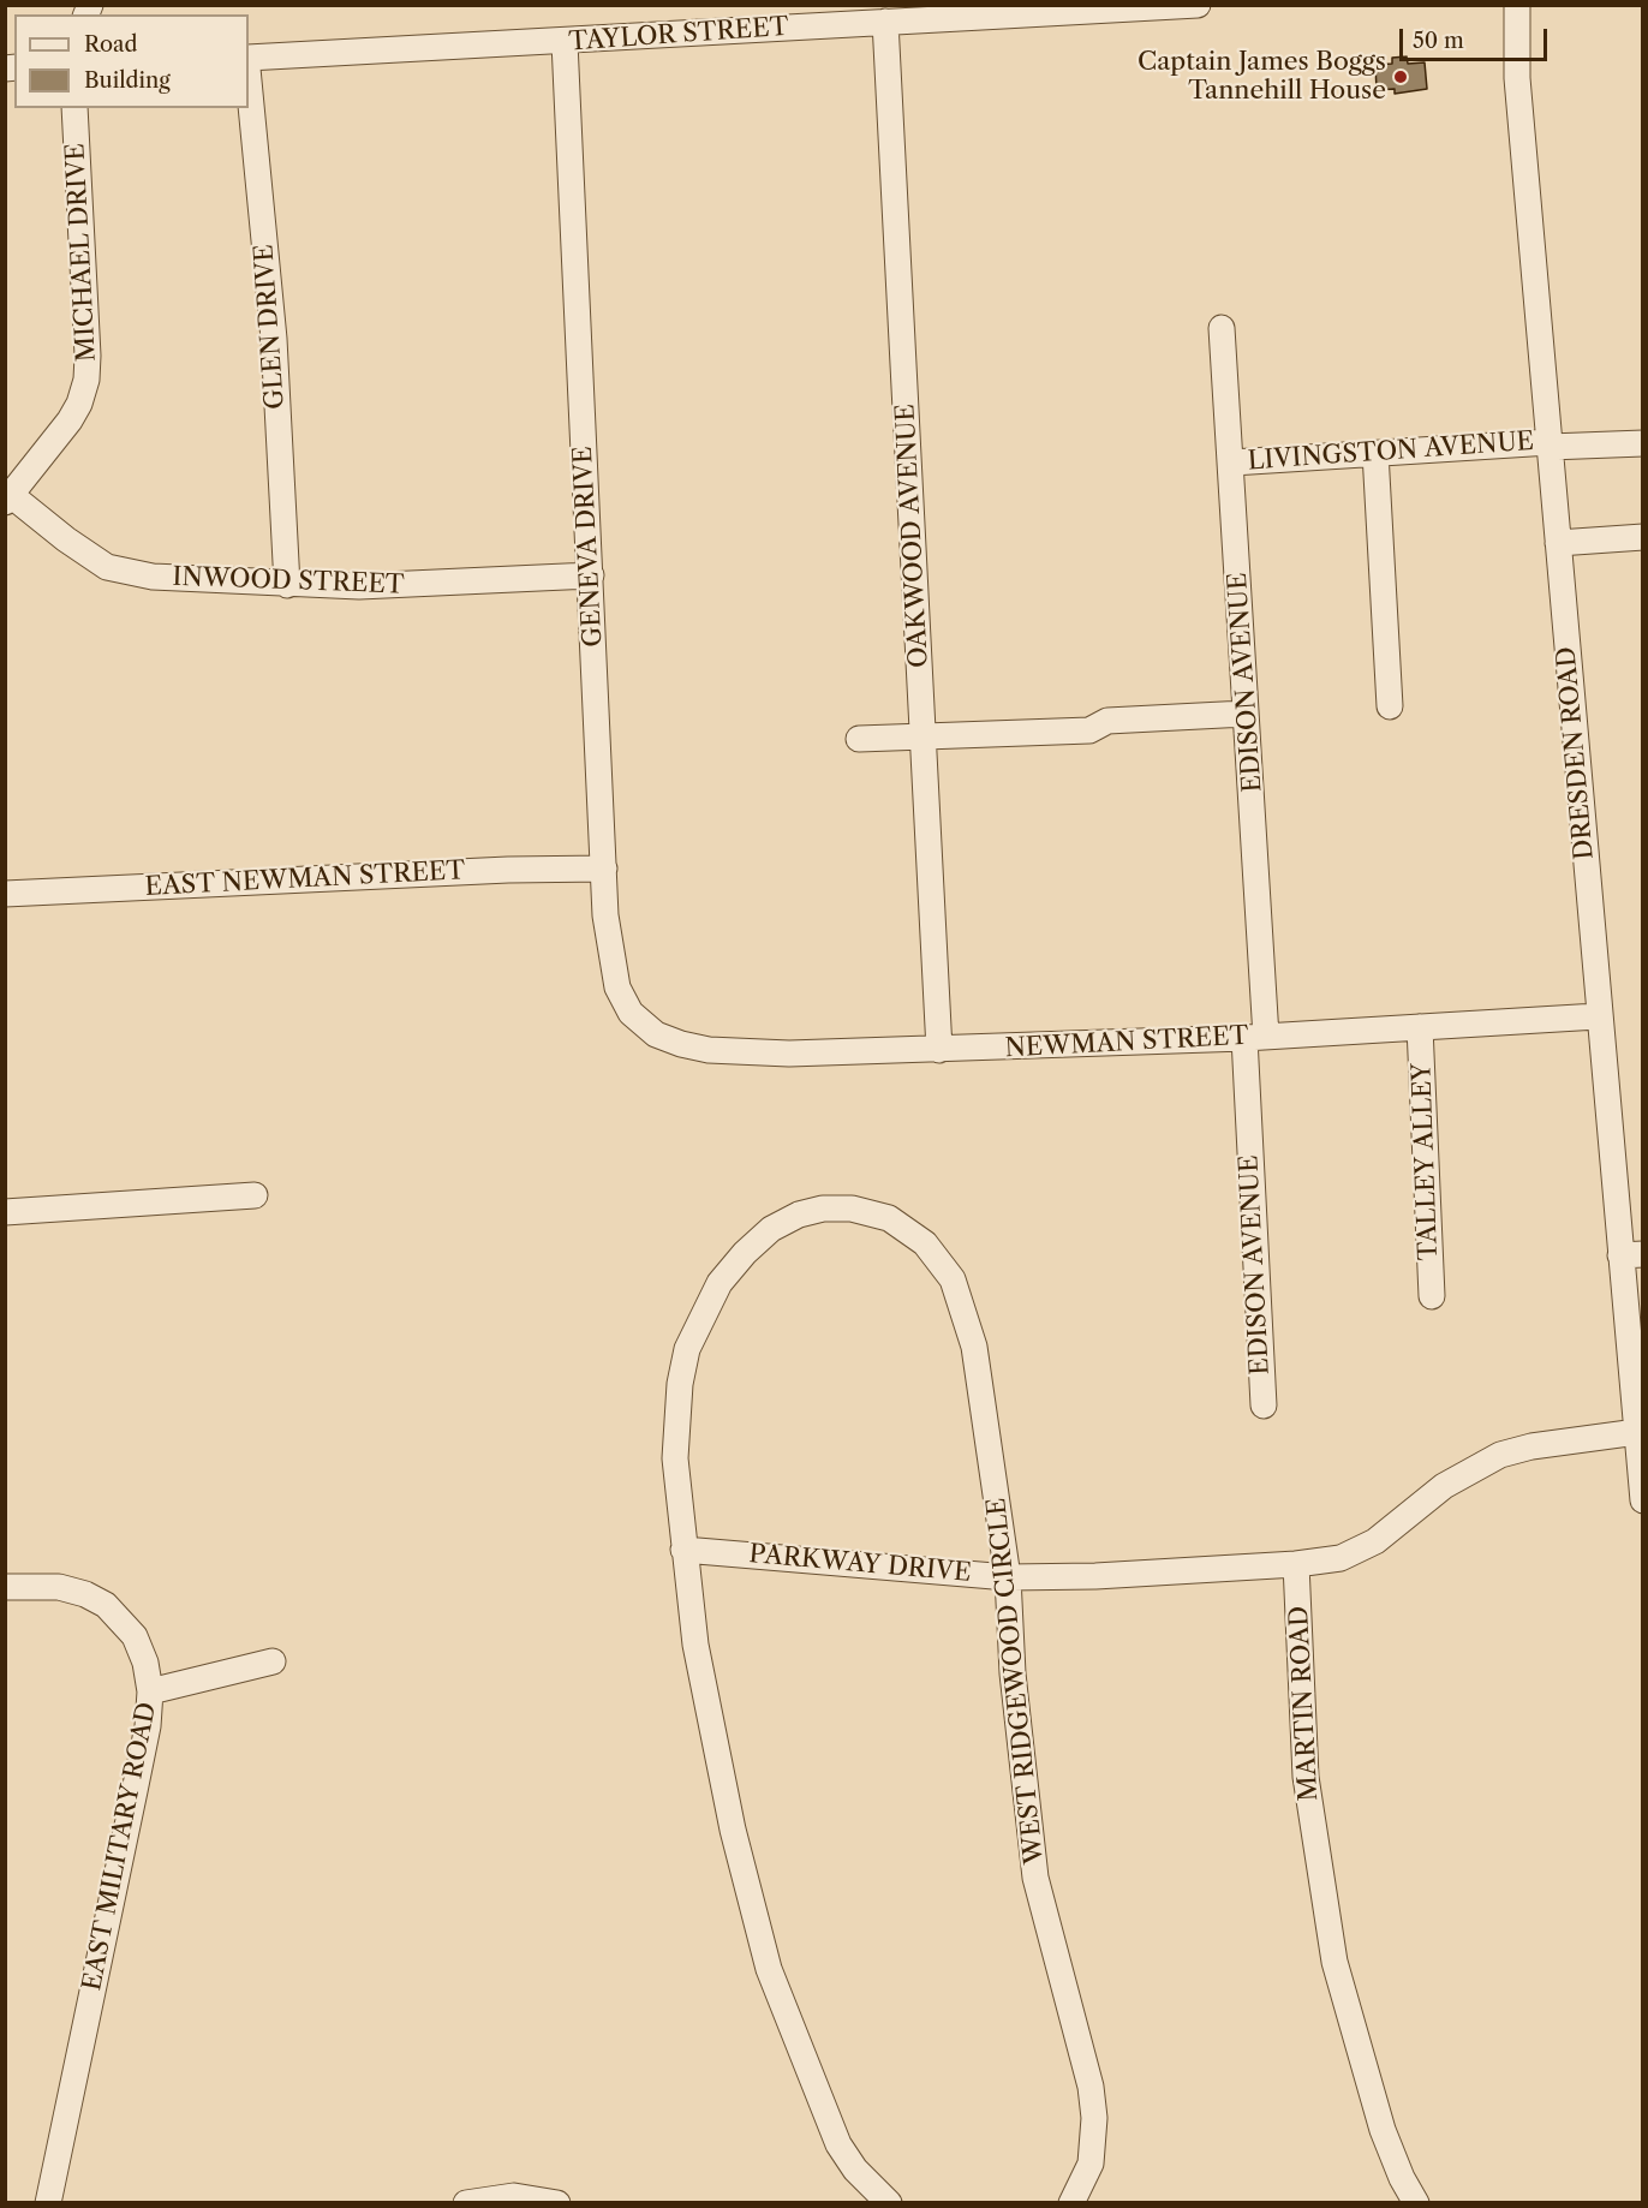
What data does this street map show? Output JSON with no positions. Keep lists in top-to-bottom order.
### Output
{
  "streets": {
    "street": [
      "TAYLOR STREET",
      "MICHAEL DRIVE",
      "GLEN DRIVE",
      "LIVINGSTON AVENUE",
      "OAKWOOD AVENUE",
      "GENEVA DRIVE",
      "INWOOD STREET",
      "EDISON AVENUE",
      "DRESDEN ROAD",
      "EAST NEWMAN STREET",
      "NEWMAN STREET",
      "TALLEY ALLEY",
      "PARKWAY DRIVE",
      "WEST RIDGEWOOD CIRCLE",
      "MARTIN ROAD",
      "EAST MILITARY ROAD"
    ]
  },
  "crossings": [
    ["TAYLOR STREET", "OAKWOOD AVENUE"],
    ["TAYLOR STREET", "GENEVA DRIVE"],
    ["MICHAEL DRIVE", "INWOOD STREET"],
    ["GLEN DRIVE", "INWOOD STREET"],
    ["LIVINGSTON AVENUE", "EDISON AVENUE"],
    ["LIVINGSTON AVENUE", "DRESDEN ROAD"],
    ["OAKWOOD AVENUE", "NEWMAN STREET"],
    ["GENEVA DRIVE", "INWOOD STREET"],
    ["GENEVA DRIVE", "EAST NEWMAN STREET"],
    ["GENEVA DRIVE", "NEWMAN STREET"],
    ["EDISON AVENUE", "NEWMAN STREET"],
    ["DRESDEN ROAD", "NEWMAN STREET"],
    ["NEWMAN STREET", "TALLEY ALLEY"],
    ["PARKWAY DRIVE", "WEST RIDGEWOOD CIRCLE"],
    ["PARKWAY DRIVE", "MARTIN ROAD"]
  ],
  "places": ["Captain James Boggs Tannehill House"],
  "legend": ["Road", "Building"],
  "scale_bar": "50 m"
}
